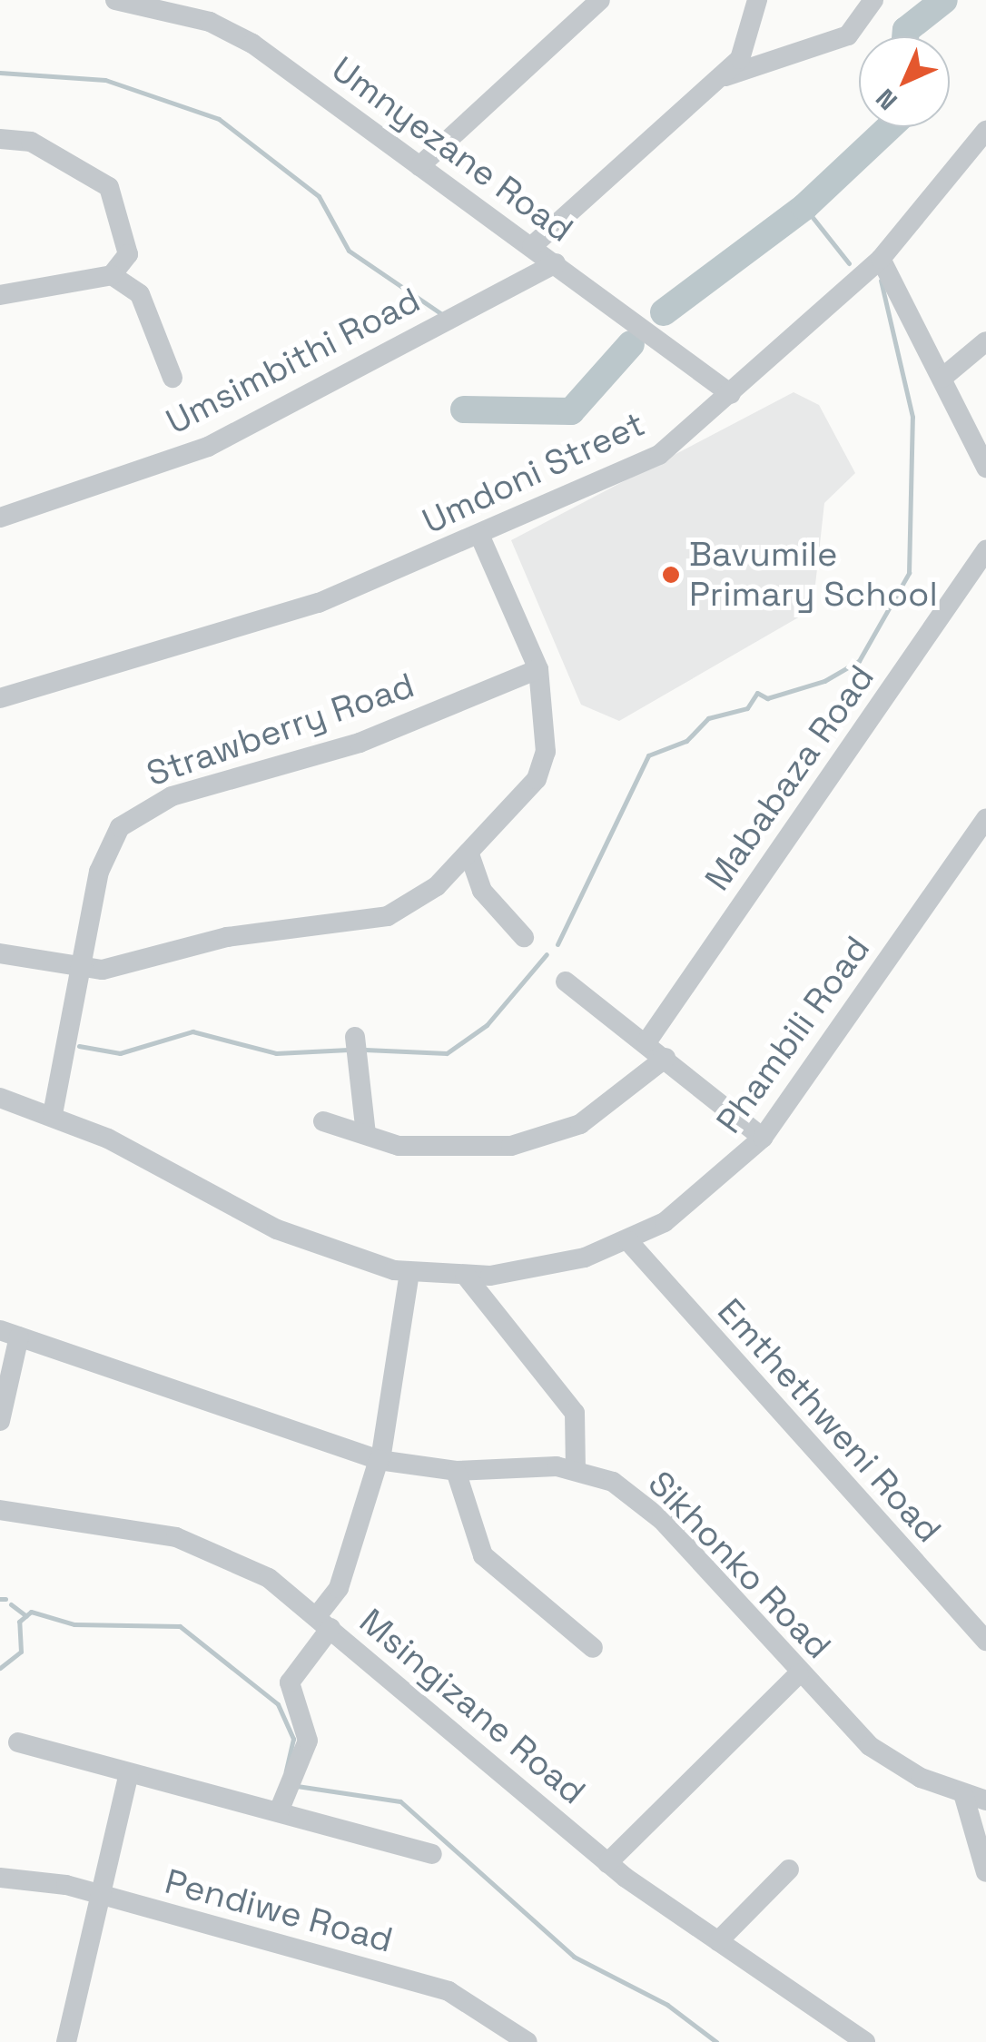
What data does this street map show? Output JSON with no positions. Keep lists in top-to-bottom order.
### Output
{
  "streets": {
    "street": [
      "Umnyezane Road",
      "Umsimbithi Road",
      "Umdoni Street",
      "Strawberry Road",
      "Mababaza Road",
      "Phambili Road",
      "Emthethweni Road",
      "Sikhonko Road",
      "Msingizane Road",
      "Pendiwe Road"
    ]
  },
  "crossings": [
    ["Umnyezane Road", "Umsimbithi Road"],
    ["Umnyezane Road", "Umdoni Street"],
    ["Strawberry Road", "Phambili Road"],
    ["Phambili Road", "Emthethweni Road"]
  ],
  "places": ["Bavumile Primary School"],
  "north": "bottom left"
}
